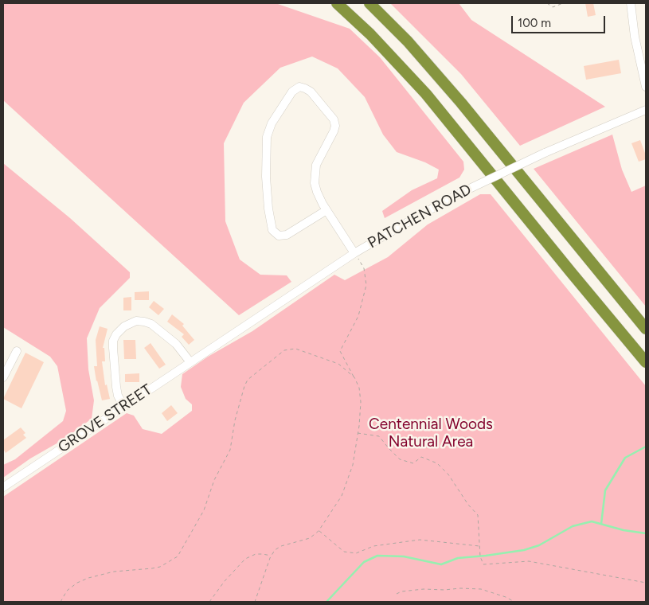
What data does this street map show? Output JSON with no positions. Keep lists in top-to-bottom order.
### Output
{
  "streets": {
    "street": ["PATCHEN ROAD", "GROVE STREET"]
  },
  "crossings": [
    ["PATCHEN ROAD", "GROVE STREET"]
  ],
  "parks": ["Centennial Woods Natural Area"],
  "scale_bar": "100 m"
}
